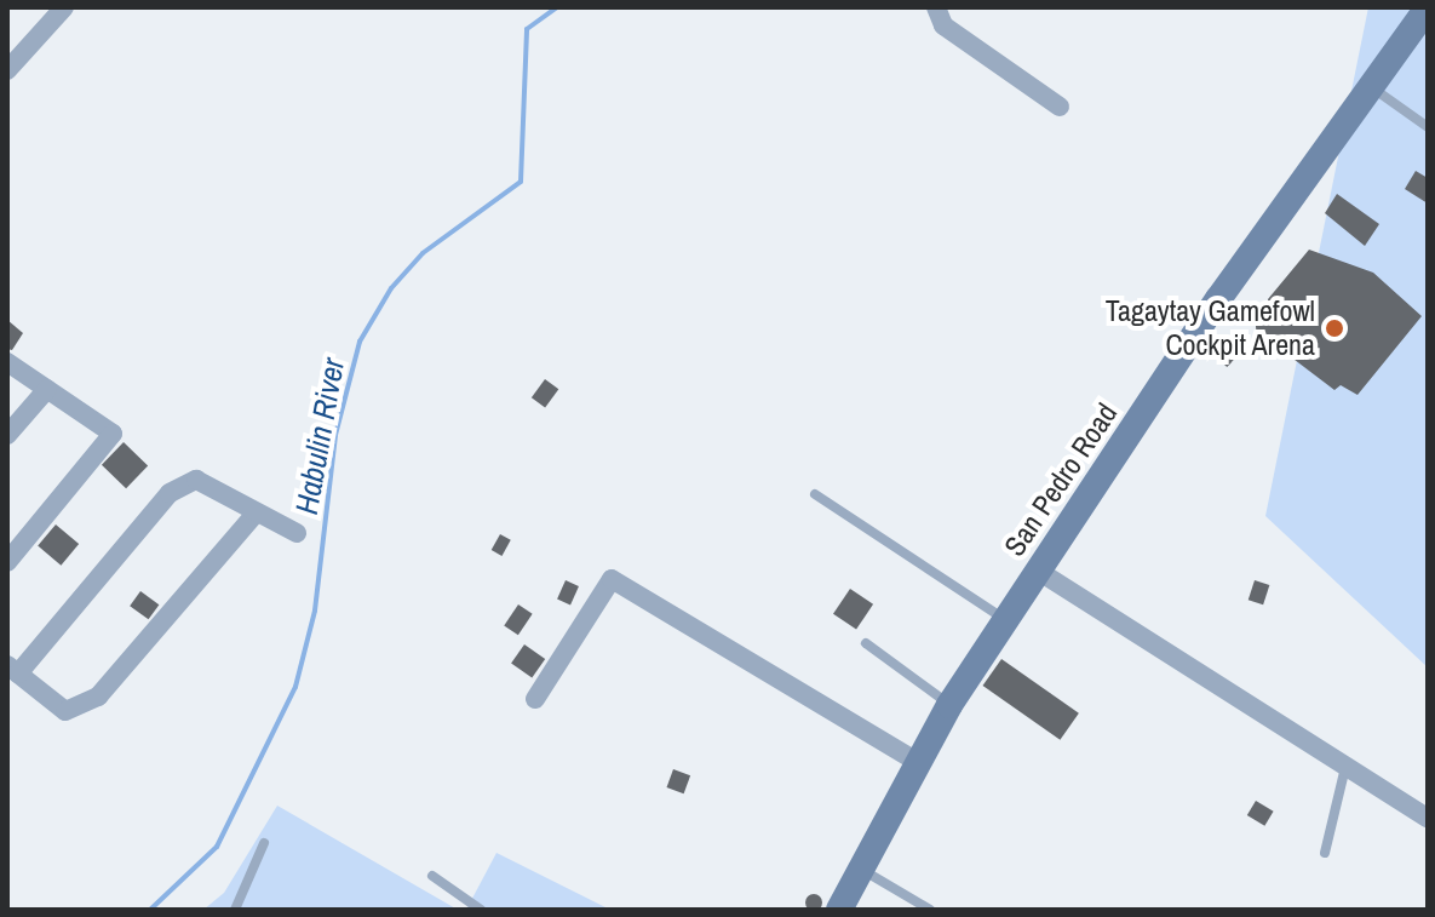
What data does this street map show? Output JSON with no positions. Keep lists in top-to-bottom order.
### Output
{
  "streets": {
    "street": ["San Pedro Road"]
  },
  "water": ["Habulin River"],
  "places": ["Tagaytay Gamefowl Cockpit Arena"]
}
